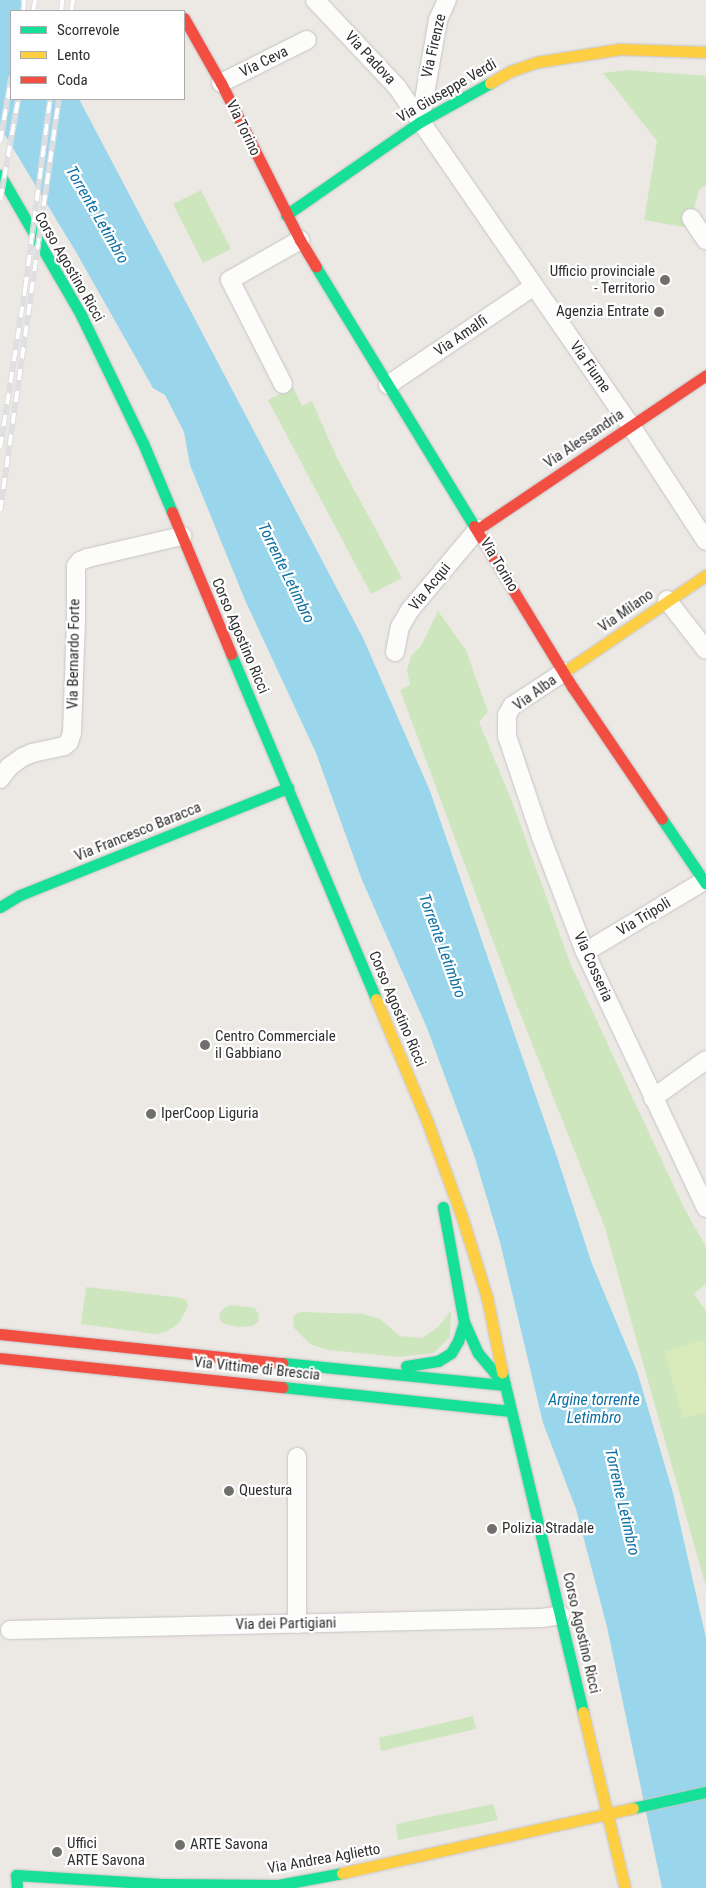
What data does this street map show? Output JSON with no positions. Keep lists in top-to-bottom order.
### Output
{
  "streets": {
    "street": [
      "Via Firenze",
      "Via Padova",
      "Via Ceva",
      "Via Giuseppe Verdi",
      "Via Torino",
      "Corso Agostino Ricci",
      "Via Amalfi",
      "Via Fiume",
      "Via Alessandria",
      "Via Acqui",
      "Via Milano",
      "Via Bernardo Forte",
      "Via Alba",
      "Via Francesco Baracca",
      "Via Tripoli",
      "Via Cosseria",
      "Via Vittime di Brescia",
      "Via dei Partigiani",
      "Via Andrea Aglietto"
    ]
  },
  "crossings": [
    ["Via Firenze", "Via Padova"],
    ["Via Firenze", "Via Giuseppe Verdi"],
    ["Via Firenze", "Via Fiume"],
    ["Via Padova", "Via Giuseppe Verdi"],
    ["Via Padova", "Via Fiume"],
    ["Via Ceva", "Via Torino"],
    ["Via Giuseppe Verdi", "Via Torino"],
    ["Via Giuseppe Verdi", "Via Fiume"],
    ["Via Torino", "Via Amalfi"],
    ["Via Torino", "Via Alessandria"],
    ["Via Torino", "Via Acqui"],
    ["Via Torino", "Via Milano"],
    ["Via Torino", "Via Alba"],
    ["Via Torino", "Via Tripoli"],
    ["Corso Agostino Ricci", "Via Bernardo Forte"],
    ["Corso Agostino Ricci", "Via Francesco Baracca"],
    ["Corso Agostino Ricci", "Via Vittime di Brescia"],
    ["Corso Agostino Ricci", "Via dei Partigiani"],
    ["Corso Agostino Ricci", "Via Andrea Aglietto"],
    ["Via Amalfi", "Via Fiume"],
    ["Via Fiume", "Via Alessandria"],
    ["Via Alessandria", "Via Acqui"],
    ["Via Milano", "Via Alba"],
    ["Via Alba", "Via Cosseria"],
    ["Via Tripoli", "Via Cosseria"]
  ],
  "water": ["Torrente Letimbro", "Argine torrente Letimbro"],
  "places": [
    "Ufficio provinciale - Territorio",
    "Agenzia Entrate",
    "Centro Commerciale il Gabbiano",
    "IperCoop Liguria",
    "Questura",
    "Polizia Stradale",
    "ARTE Savona",
    "Uffici ARTE Savona"
  ],
  "legend": ["Scorrevole", "Lento", "Coda"]
}
